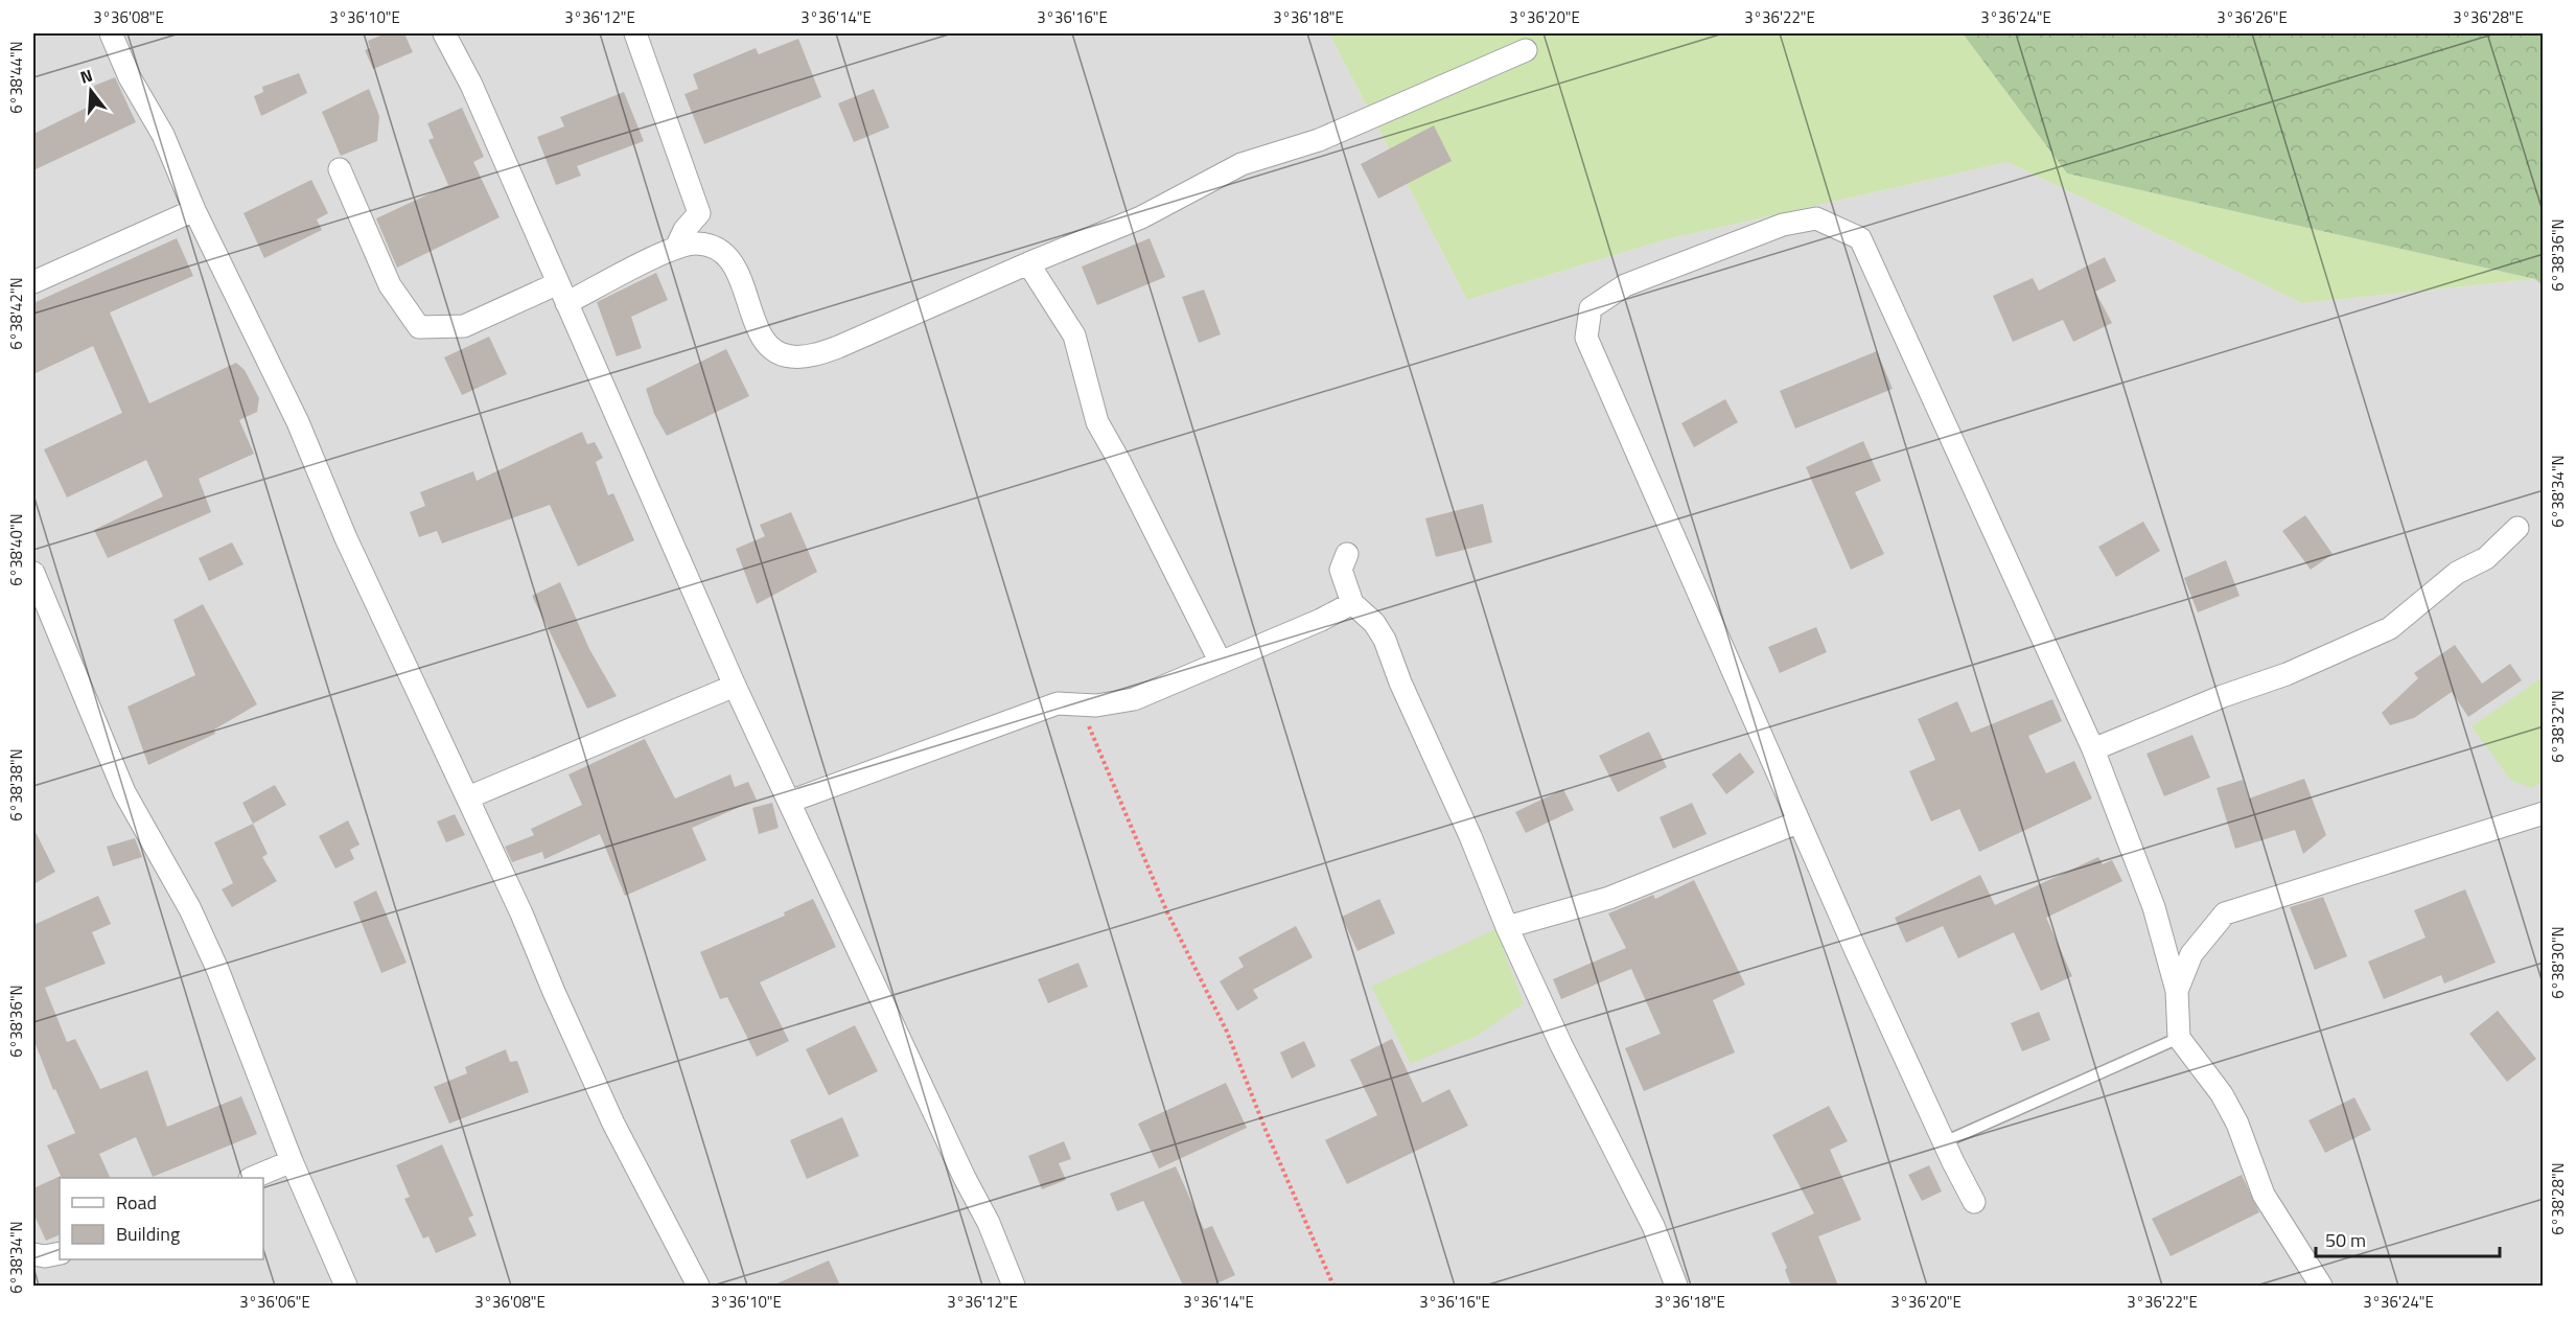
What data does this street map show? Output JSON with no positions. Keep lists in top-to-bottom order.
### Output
{
  "legend": ["Road", "Building"],
  "scale_bar": "50 m",
  "north": "top",
  "coordinates": [
    "3°36'08\"E",
    "3°36'10\"E",
    "3°36'12\"E",
    "3°36'14\"E",
    "3°36'16\"E",
    "3°36'18\"E",
    "3°36'20\"E",
    "3°36'22\"E",
    "3°36'24\"E",
    "3°36'26\"E",
    "3°36'28\"E",
    "6°38'44\"N",
    "6°38'36\"N",
    "6°38'42\"N",
    "6°38'34\"N",
    "6°38'40\"N",
    "6°38'32\"N",
    "6°38'38\"N",
    "6°38'30\"N",
    "6°38'28\"N",
    "3°36'06\"E"
  ]
}
